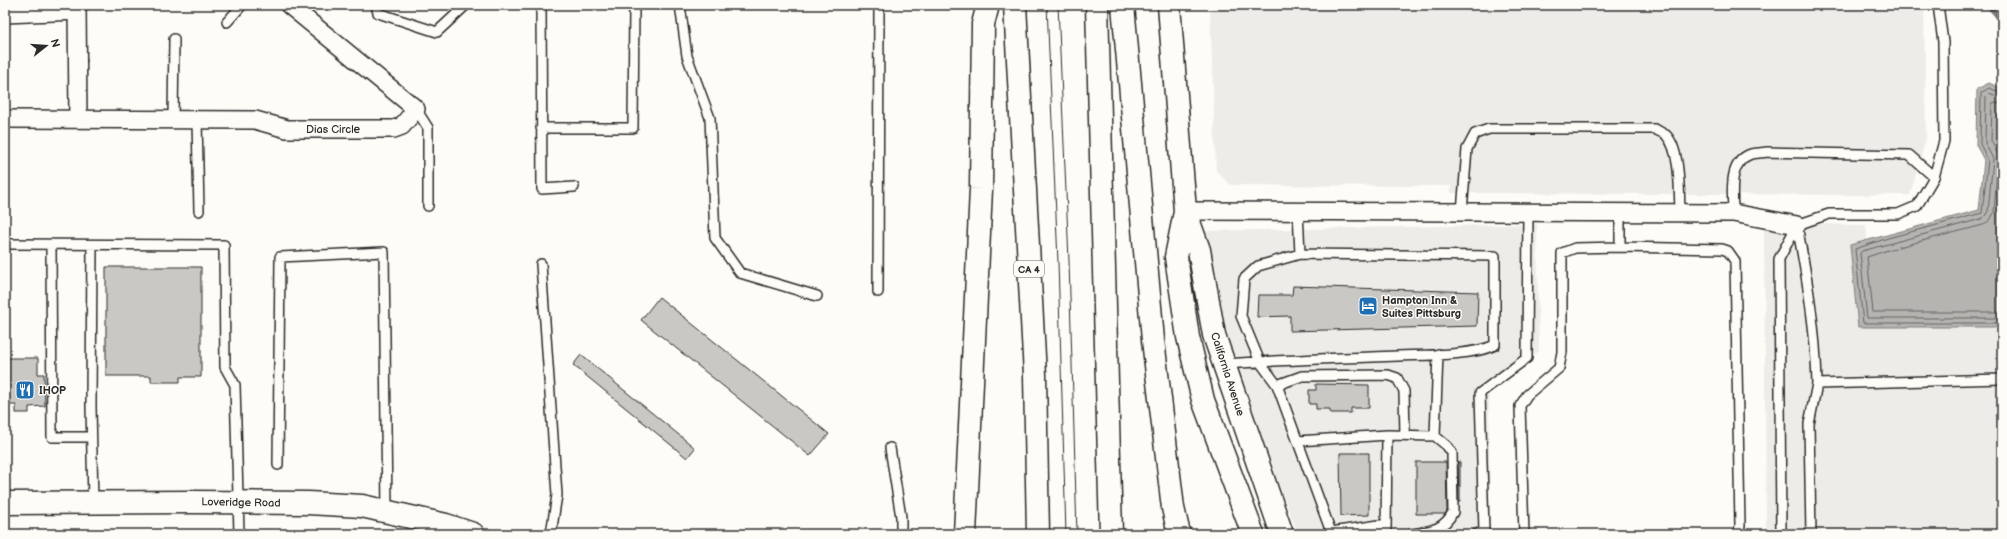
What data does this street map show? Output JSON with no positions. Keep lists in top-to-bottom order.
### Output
{
  "streets": {
    "main road": ["CA 4", "California Avenue", "Loveridge Road"],
    "street": ["Dias Circle"]
  },
  "places": {
    "hotel": ["Hampton Inn & Suites Pittsburg"],
    "restaurant": ["IHOP"]
  },
  "north": "right"
}
